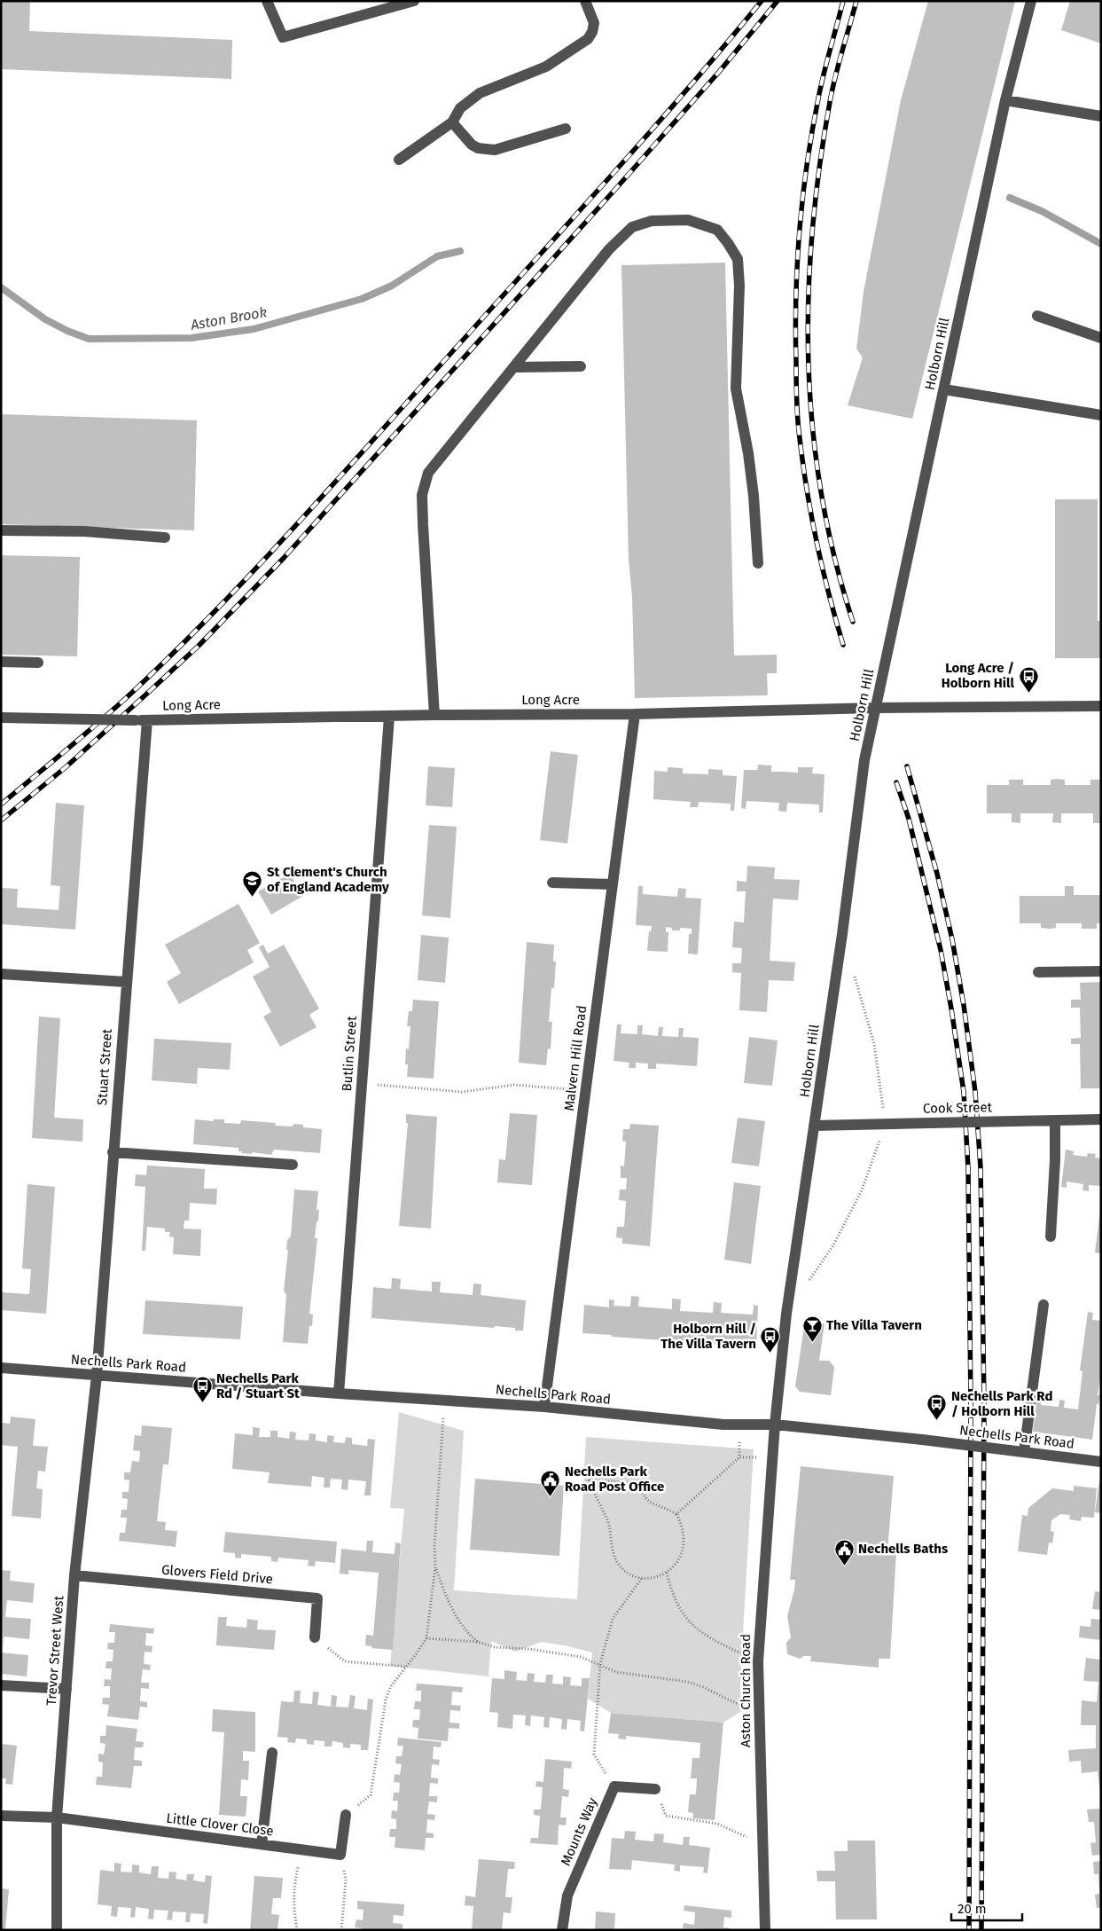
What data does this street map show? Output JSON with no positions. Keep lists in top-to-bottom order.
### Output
{
  "streets": {
    "street": [
      "Holborn Hill",
      "Long Acre",
      "Butlin Street",
      "Malvern Hill Road",
      "Stuart Street",
      "Cook Street",
      "Nechells Park Road",
      "Glovers Field Drive",
      "Trevor Street West",
      "Aston Church Road",
      "Little Clover Close",
      "Mounts Way"
    ]
  },
  "crossings": [
    ["Holborn Hill", "Long Acre"],
    ["Holborn Hill", "Cook Street"],
    ["Holborn Hill", "Nechells Park Road"],
    ["Holborn Hill", "Aston Church Road"],
    ["Long Acre", "Butlin Street"],
    ["Long Acre", "Malvern Hill Road"],
    ["Long Acre", "Stuart Street"],
    ["Butlin Street", "Nechells Park Road"],
    ["Malvern Hill Road", "Nechells Park Road"],
    ["Stuart Street", "Nechells Park Road"],
    ["Stuart Street", "Trevor Street West"],
    ["Nechells Park Road", "Trevor Street West"],
    ["Nechells Park Road", "Aston Church Road"],
    ["Glovers Field Drive", "Trevor Street West"],
    ["Trevor Street West", "Little Clover Close"]
  ],
  "water": ["Aston Brook"],
  "places": {
    "bus stop": [
      "Long Acre / Holborn Hill",
      "Holborn Hill / The Villa Tavern",
      "Nechells Park Rd / Stuart St",
      "Nechells Park Rd / Holborn Hill"
    ],
    "school or university": ["St Clement's Church of England Academy"],
    "bar": ["The Villa Tavern"],
    "public building": ["Nechells Park Road Post Office", "Nechells Baths"]
  },
  "scale_bar": "20 m"
}
